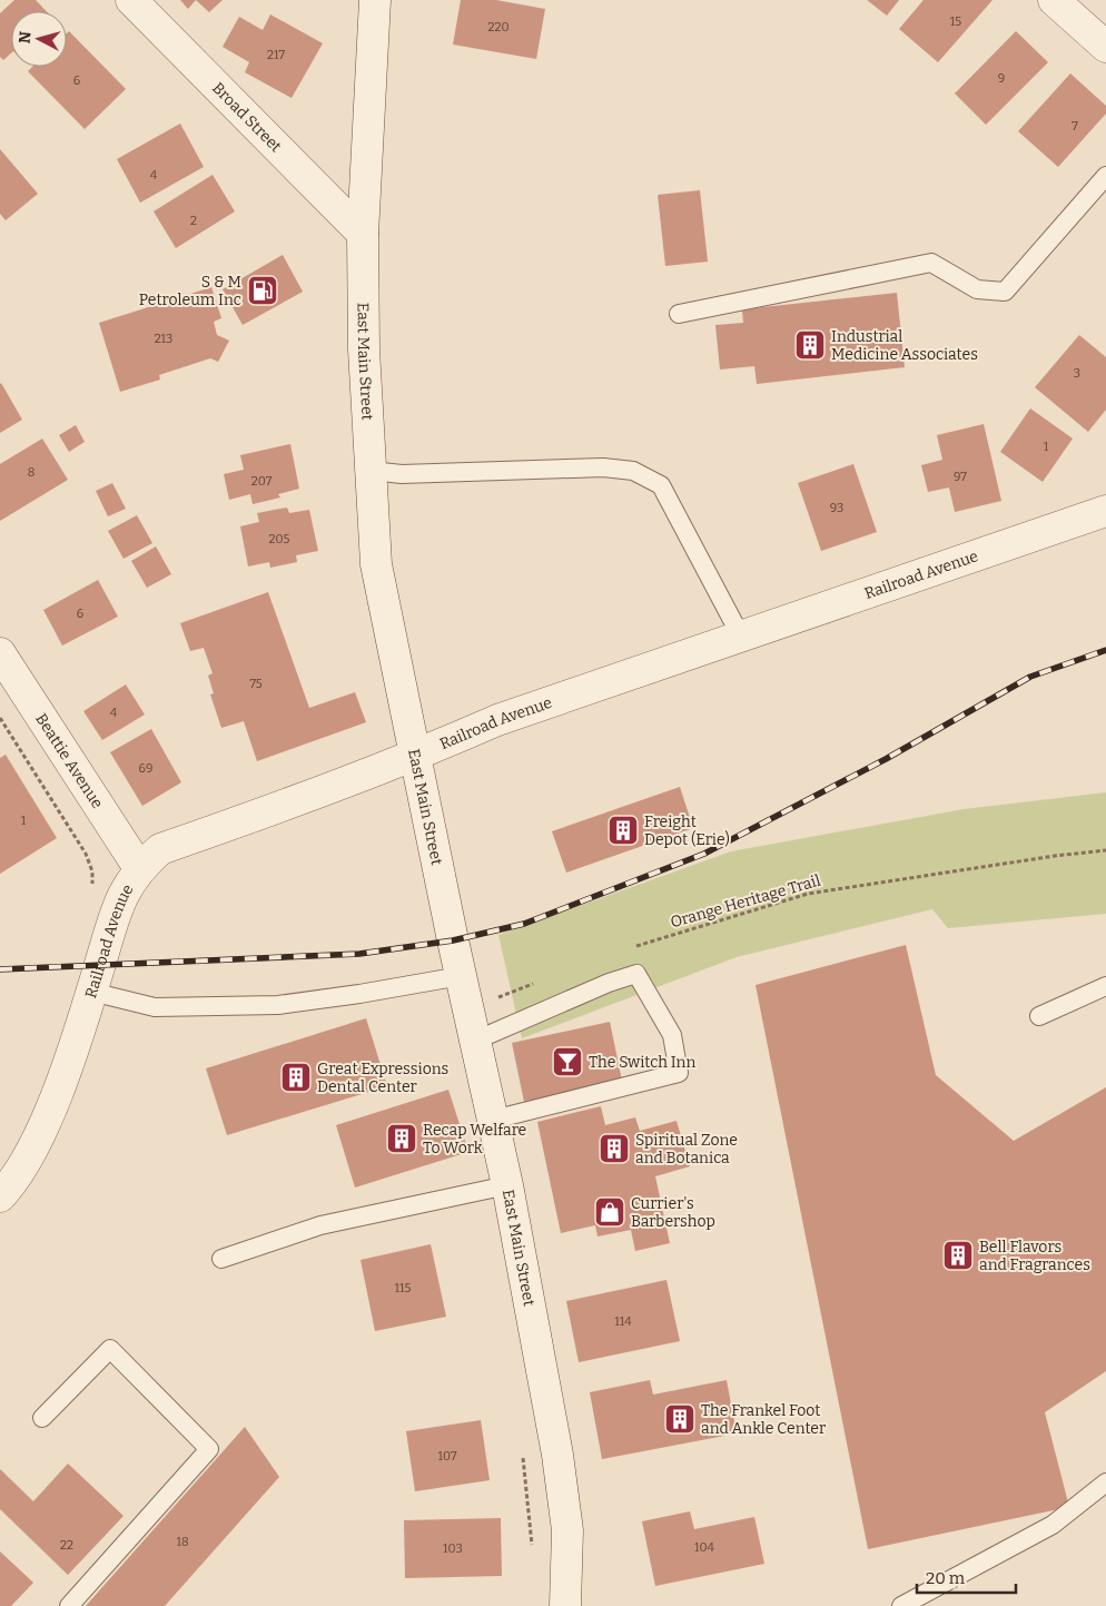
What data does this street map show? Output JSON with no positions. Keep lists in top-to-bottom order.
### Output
{
  "streets": {
    "street": [
      "Broad Street",
      "East Main Street",
      "Railroad Avenue",
      "Beattie Avenue"
    ],
    "path": ["Orange Heritage Trail"]
  },
  "crossings": [
    ["Broad Street", "East Main Street"],
    ["East Main Street", "Railroad Avenue"],
    ["Railroad Avenue", "Beattie Avenue"]
  ],
  "places": {
    "fuel station": ["S & M Petroleum Inc"],
    "building": [
      "Industrial Medicine Associates",
      "Freight Depot (Erie)",
      "Great Expressions Dental Center",
      "Recap Welfare To Work",
      "Spiritual Zone and Botanica",
      "Bell Flavors and Fragrances",
      "The Frankel Foot and Ankle Center"
    ],
    "bar": ["The Switch Inn"],
    "shop": ["Currier's Barbershop"]
  },
  "house_numbers": [
    "15",
    "220",
    "217",
    "9",
    "6",
    "7",
    "4",
    "2",
    "213",
    "3",
    "1",
    "8",
    "97",
    "207",
    "93",
    "205",
    "6",
    "75",
    "4",
    "69",
    "1",
    "115",
    "114",
    "107",
    "18",
    "22",
    "104",
    "103"
  ],
  "scale_bar": "20 m",
  "north": "left"
}
